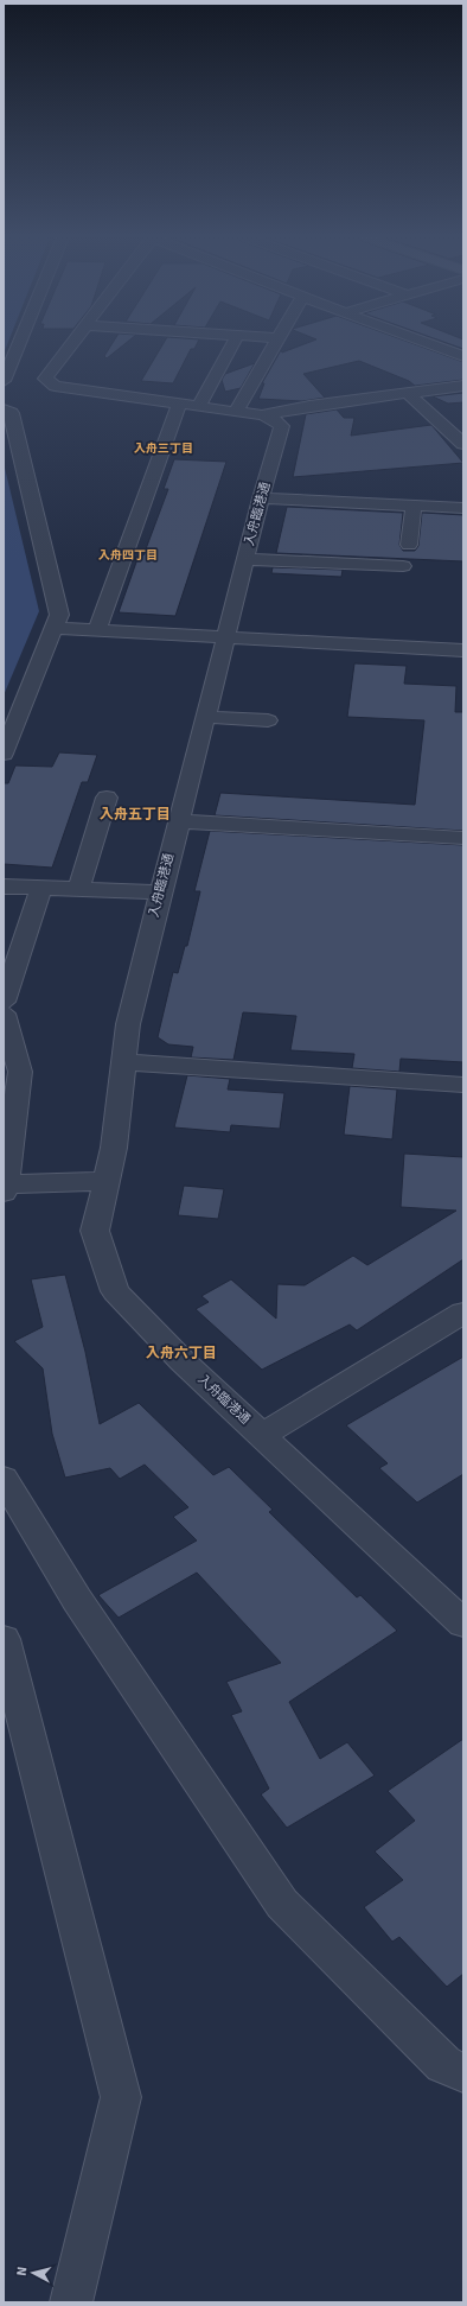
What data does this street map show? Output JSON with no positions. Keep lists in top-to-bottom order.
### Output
{
  "streets": {
    "street": ["入舟臨港通"]
  },
  "districts": [
    "入舟三丁目",
    "入舟四丁目",
    "入舟五丁目",
    "入舟六丁目"
  ],
  "north": "left"
}
